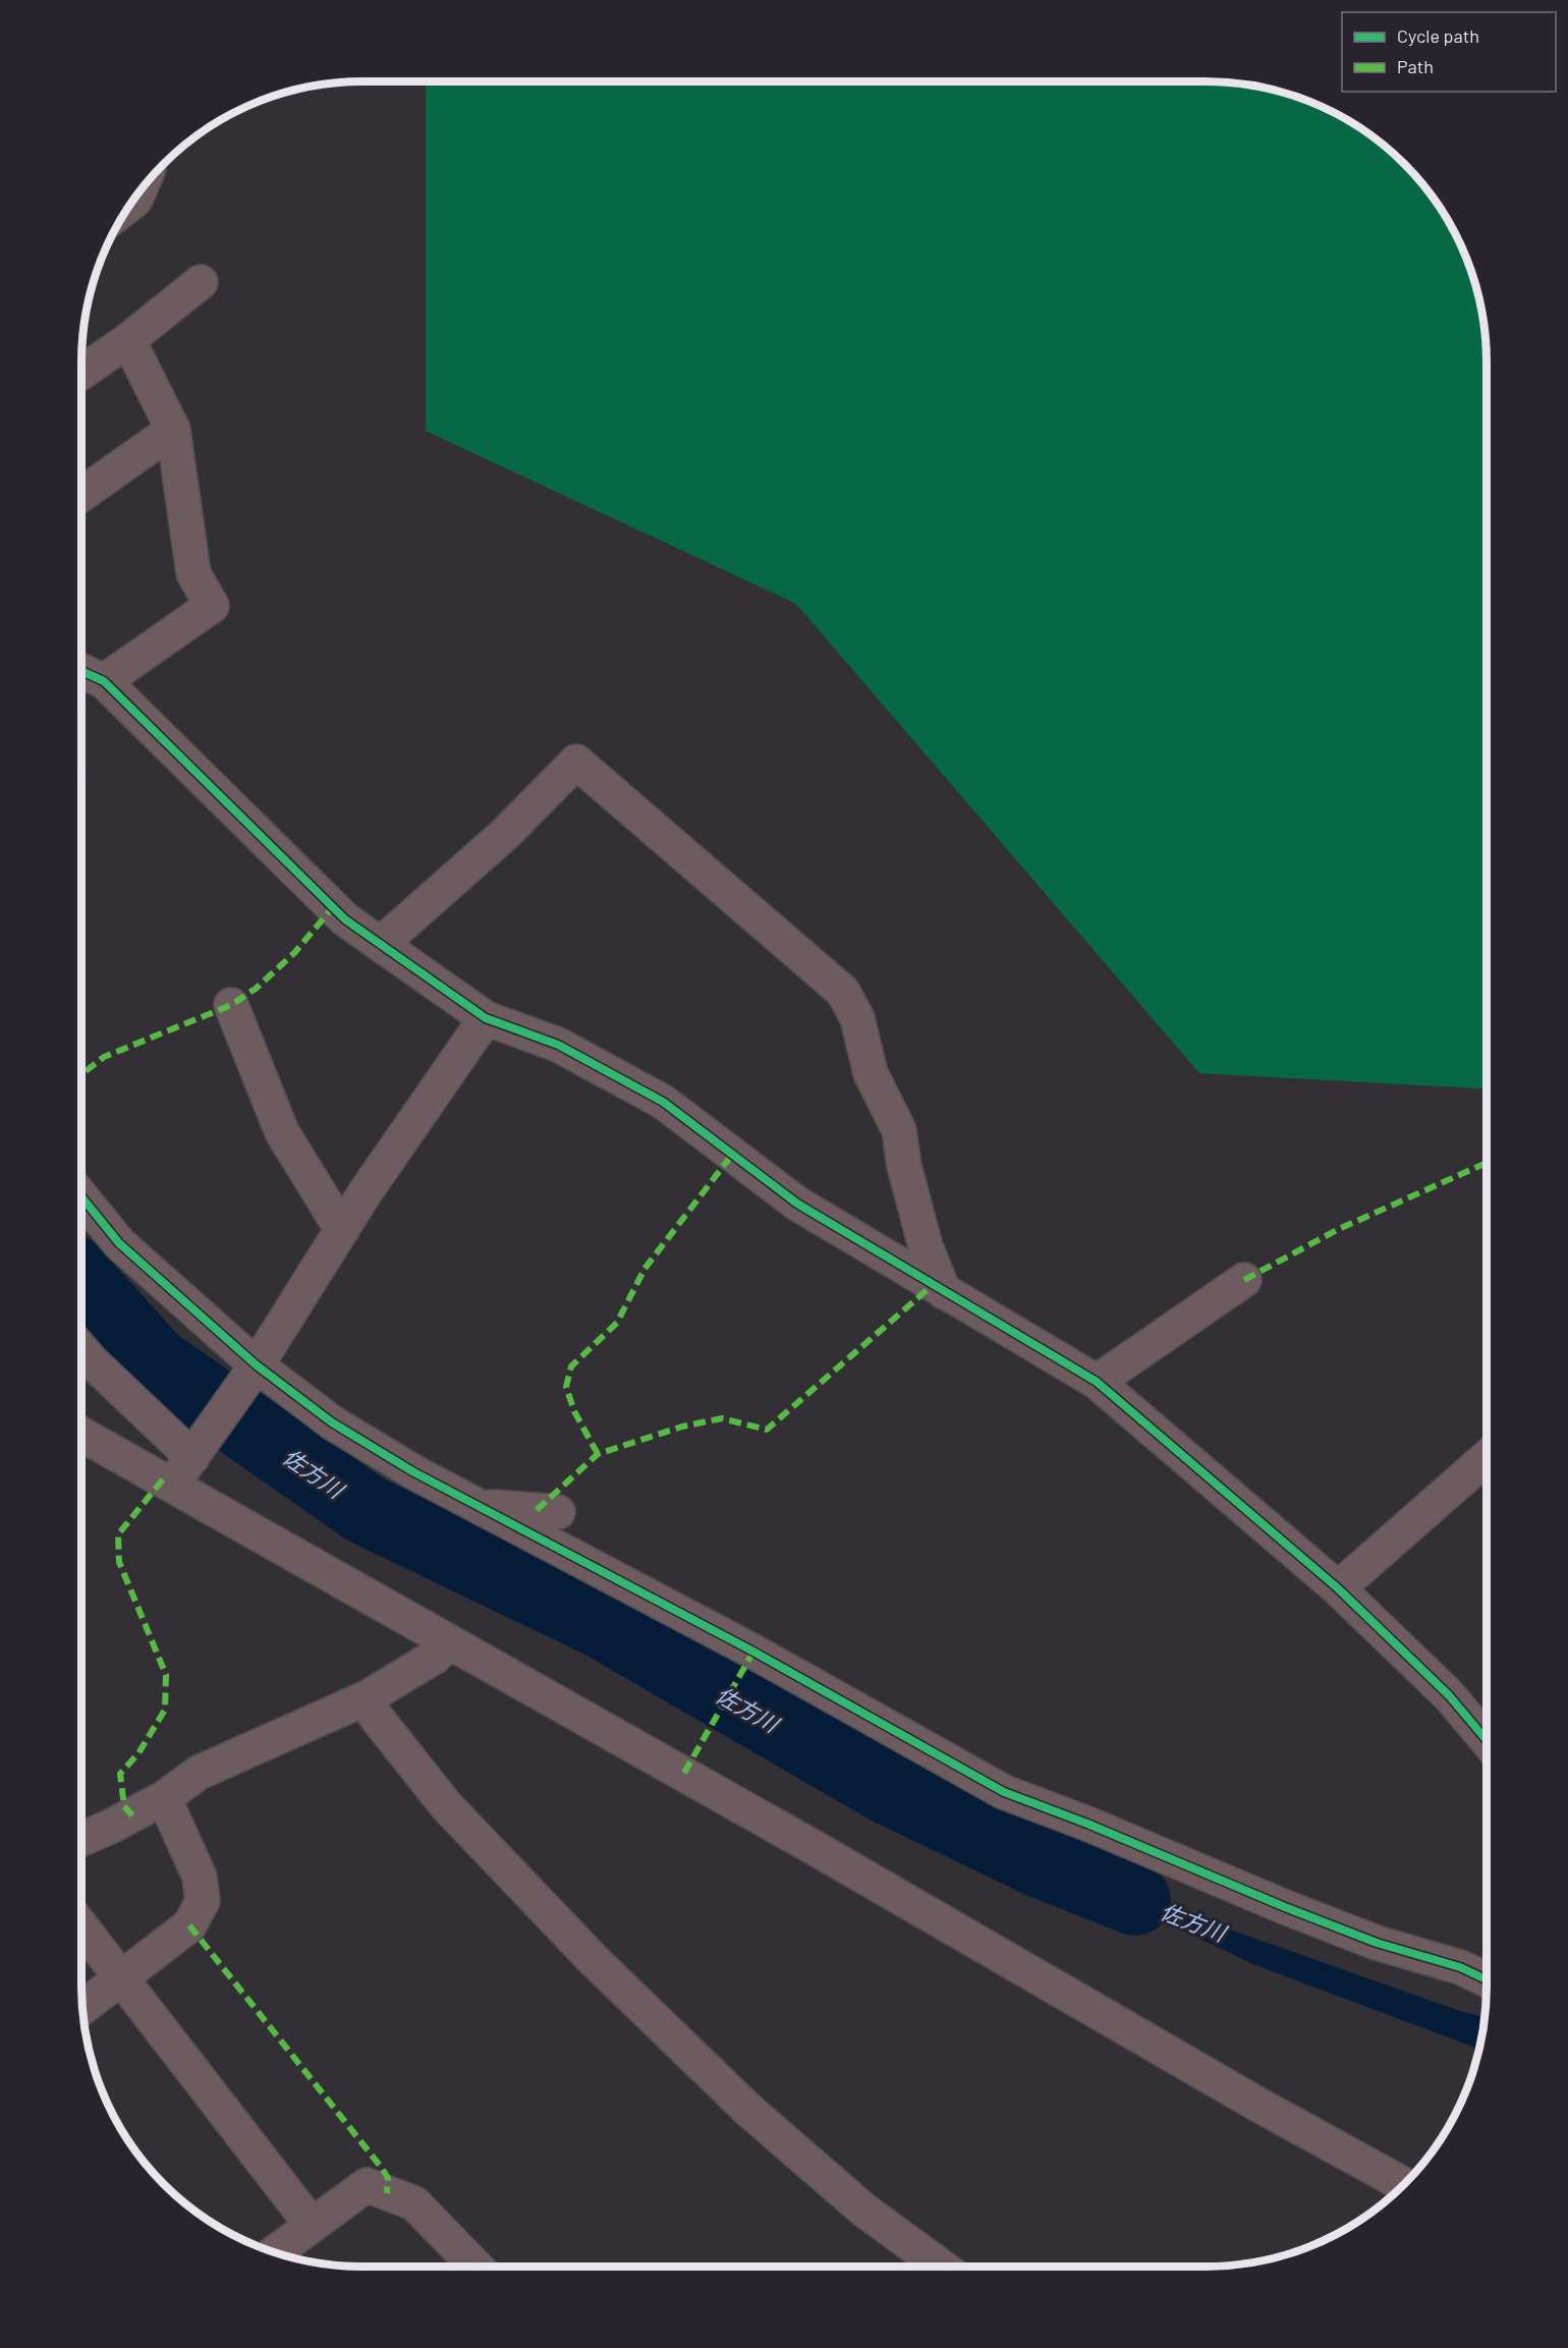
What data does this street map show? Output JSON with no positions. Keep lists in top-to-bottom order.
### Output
{
  "water": ["佐方川"],
  "legend": ["Cycle path", "Path"]
}
